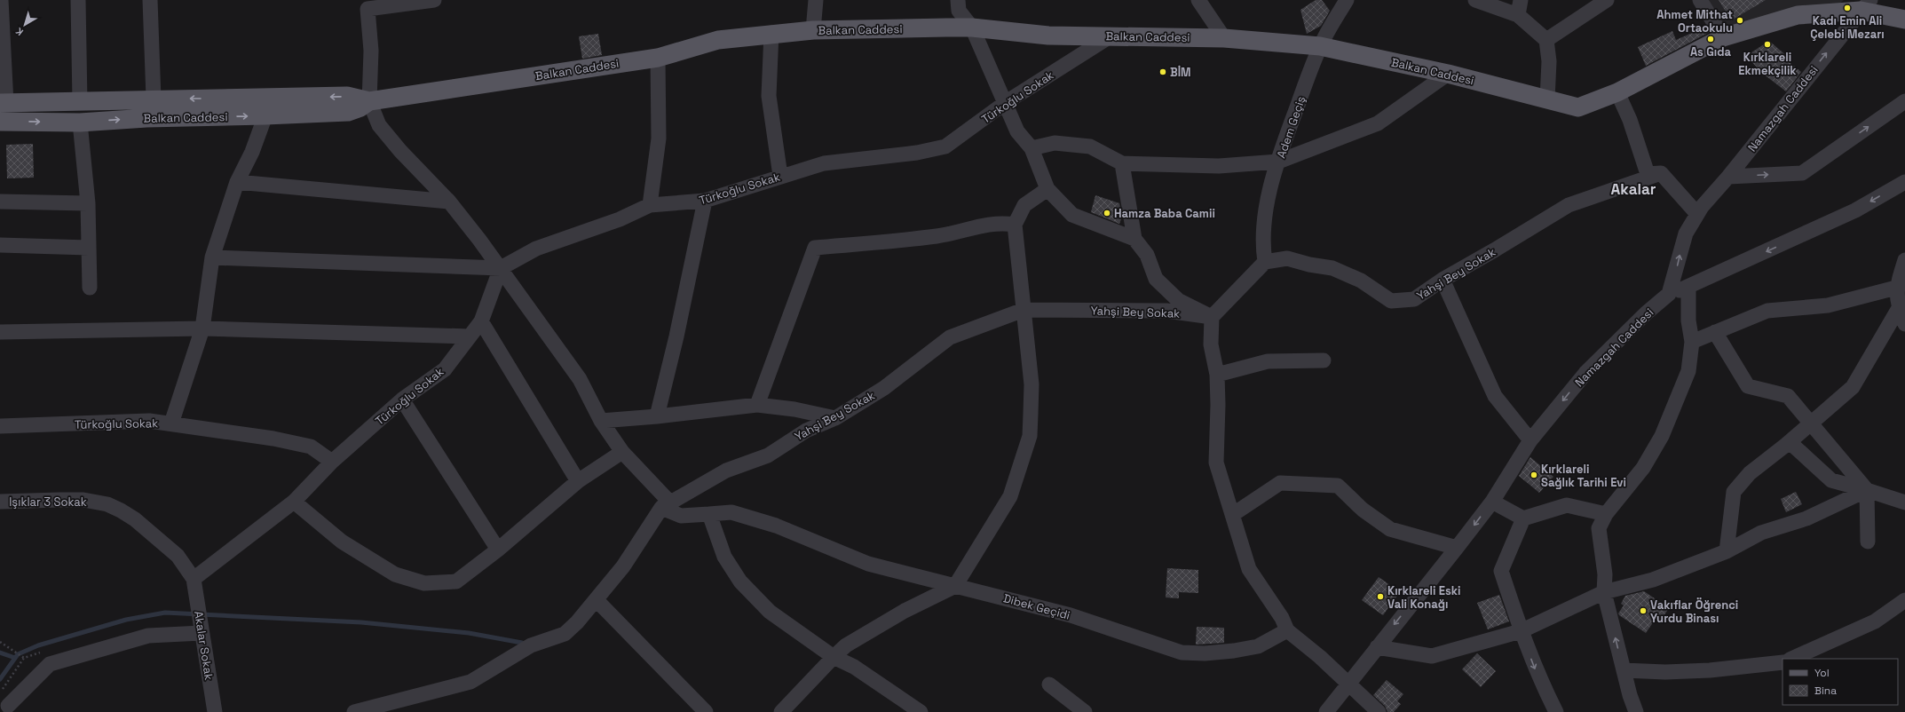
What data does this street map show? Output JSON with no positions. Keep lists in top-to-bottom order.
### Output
{
  "streets": {
    "main road": ["Balkan Caddesi"],
    "street": [
      "Türkoğlu Sokak",
      "Namazgah Caddesi",
      "Adem Geçiş",
      "Yahşi Bey Sokak",
      "Işıklar 3 Sokak",
      "Dibek Geçidi",
      "Akalar Sokak"
    ]
  },
  "crossings": [
    ["Balkan Caddesi", "Türkoğlu Sokak"],
    ["Balkan Caddesi", "Namazgah Caddesi"],
    ["Balkan Caddesi", "Adem Geçiş"],
    ["Türkoğlu Sokak", "Işıklar 3 Sokak"],
    ["Türkoğlu Sokak", "Akalar Sokak"],
    ["Adem Geçiş", "Yahşi Bey Sokak"],
    ["Yahşi Bey Sokak", "Dibek Geçidi"],
    ["Işıklar 3 Sokak", "Akalar Sokak"]
  ],
  "districts": ["Akalar"],
  "places": [
    "Kadı Emin Ali Çelebi Mezarı",
    "Ahmet Mithat Ortaokulu",
    "As Gıda",
    "Kırklareli Ekmekçilik",
    "BİM",
    "Hamza Baba Camii",
    "Kırklareli Sağlık Tarihi Evi",
    "Kırklareli Eski Vali Konağı",
    "Vakıflar Öğrenci Yurdu Binası"
  ],
  "legend": ["Yol", "Bina"],
  "north": "bottom left"
}
